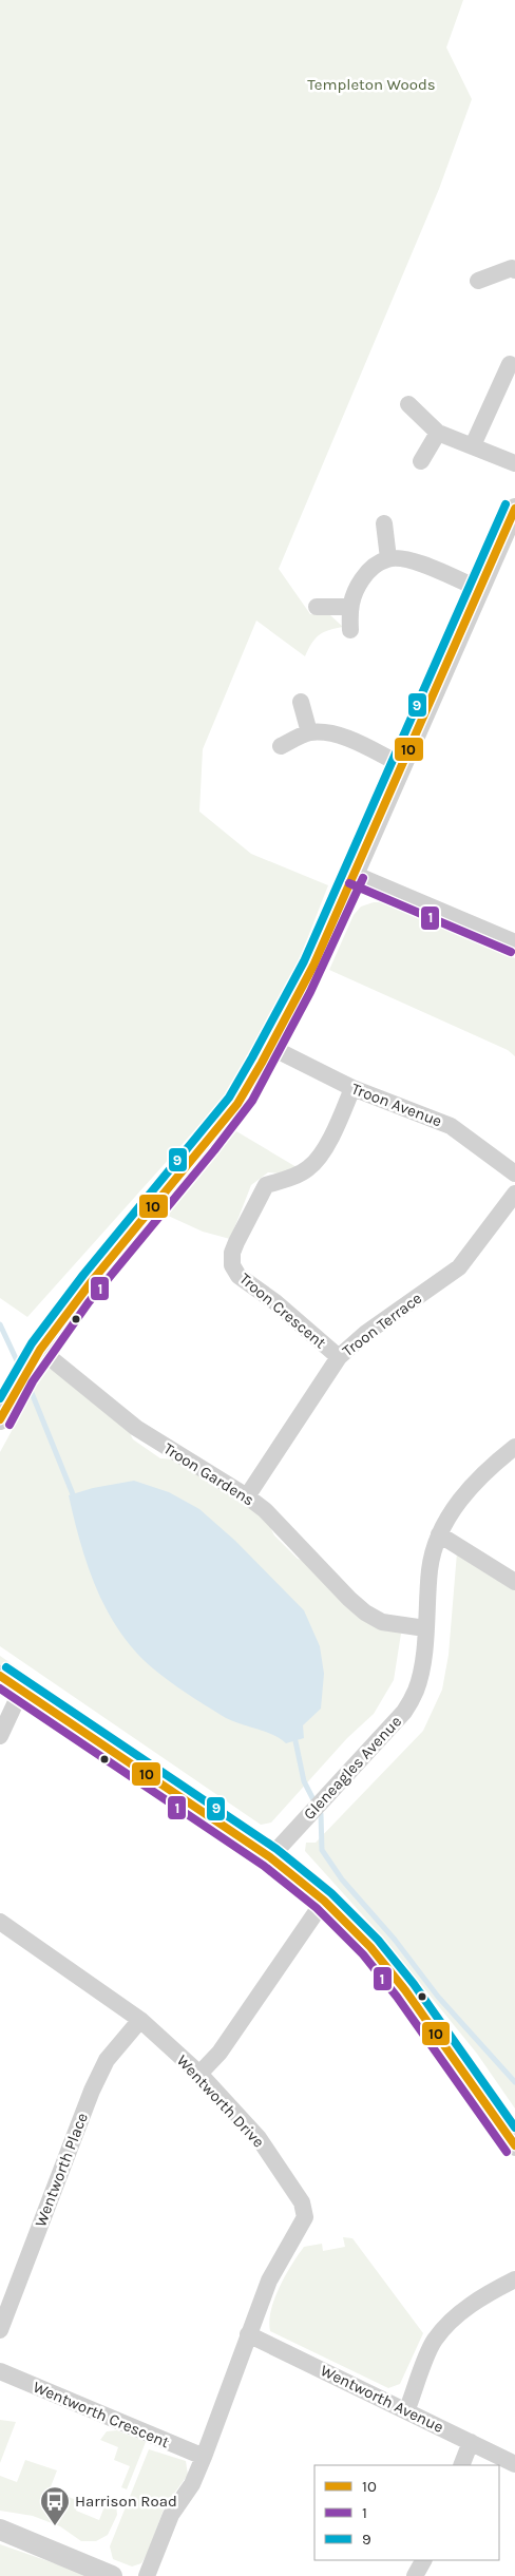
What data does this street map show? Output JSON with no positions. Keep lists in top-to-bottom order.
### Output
{
  "streets": {
    "street": [
      "Troon Avenue",
      "Troon Crescent",
      "Troon Terrace",
      "Troon Gardens",
      "Gleneagles Avenue",
      "Wentworth Drive",
      "Wentworth Place",
      "Wentworth Avenue",
      "Wentworth Crescent"
    ]
  },
  "crossings": [
    ["Troon Avenue", "Troon Crescent"],
    ["Troon Crescent", "Troon Terrace"],
    ["Troon Terrace", "Troon Gardens"],
    ["Troon Gardens", "Gleneagles Avenue"],
    ["Wentworth Drive", "Wentworth Place"],
    ["Wentworth Drive", "Wentworth Avenue"],
    ["Wentworth Drive", "Wentworth Crescent"]
  ],
  "parks": ["Templeton Woods"],
  "places": {
    "bus stop": ["Harrison Road"]
  },
  "lines": ["transit line 9", "transit line 10", "transit line 1"],
  "legend": ["10", "1", "9"]
}
